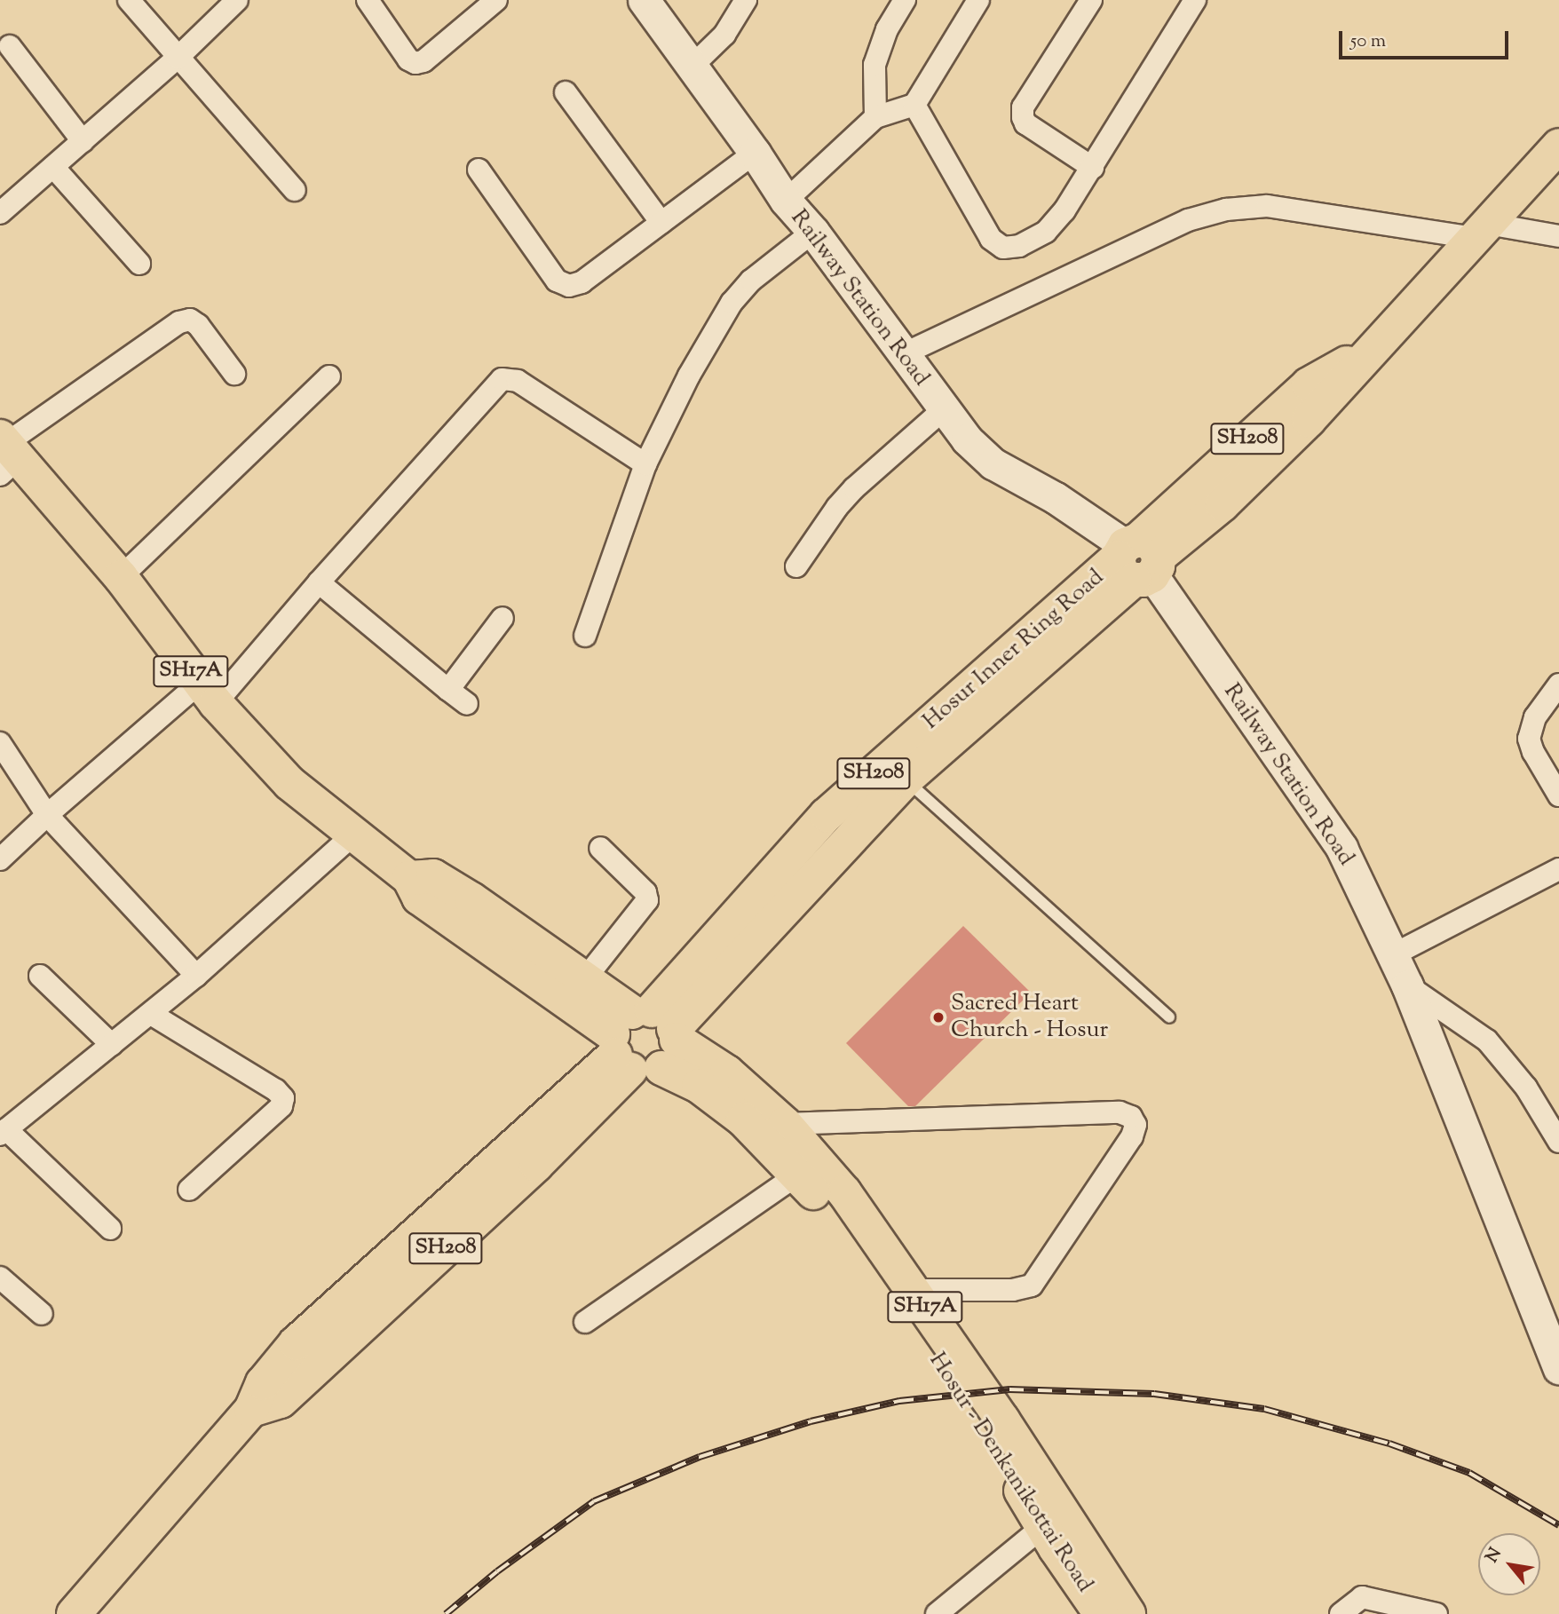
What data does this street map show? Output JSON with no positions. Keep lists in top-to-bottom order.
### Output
{
  "streets": {
    "main road": [
      "Railway Station Road",
      "SH208",
      "Hosur Inner Ring Road",
      "SH17A",
      "Hosur - Denkanikottai Road"
    ]
  },
  "crossings": [
    ["Railway Station Road", "Hosur Inner Ring Road"],
    ["Hosur Inner Ring Road", "Hosur - Denkanikottai Road"]
  ],
  "places": ["Sacred Heart Church - Hosur"],
  "scale_bar": "50 m",
  "north": "top left"
}
